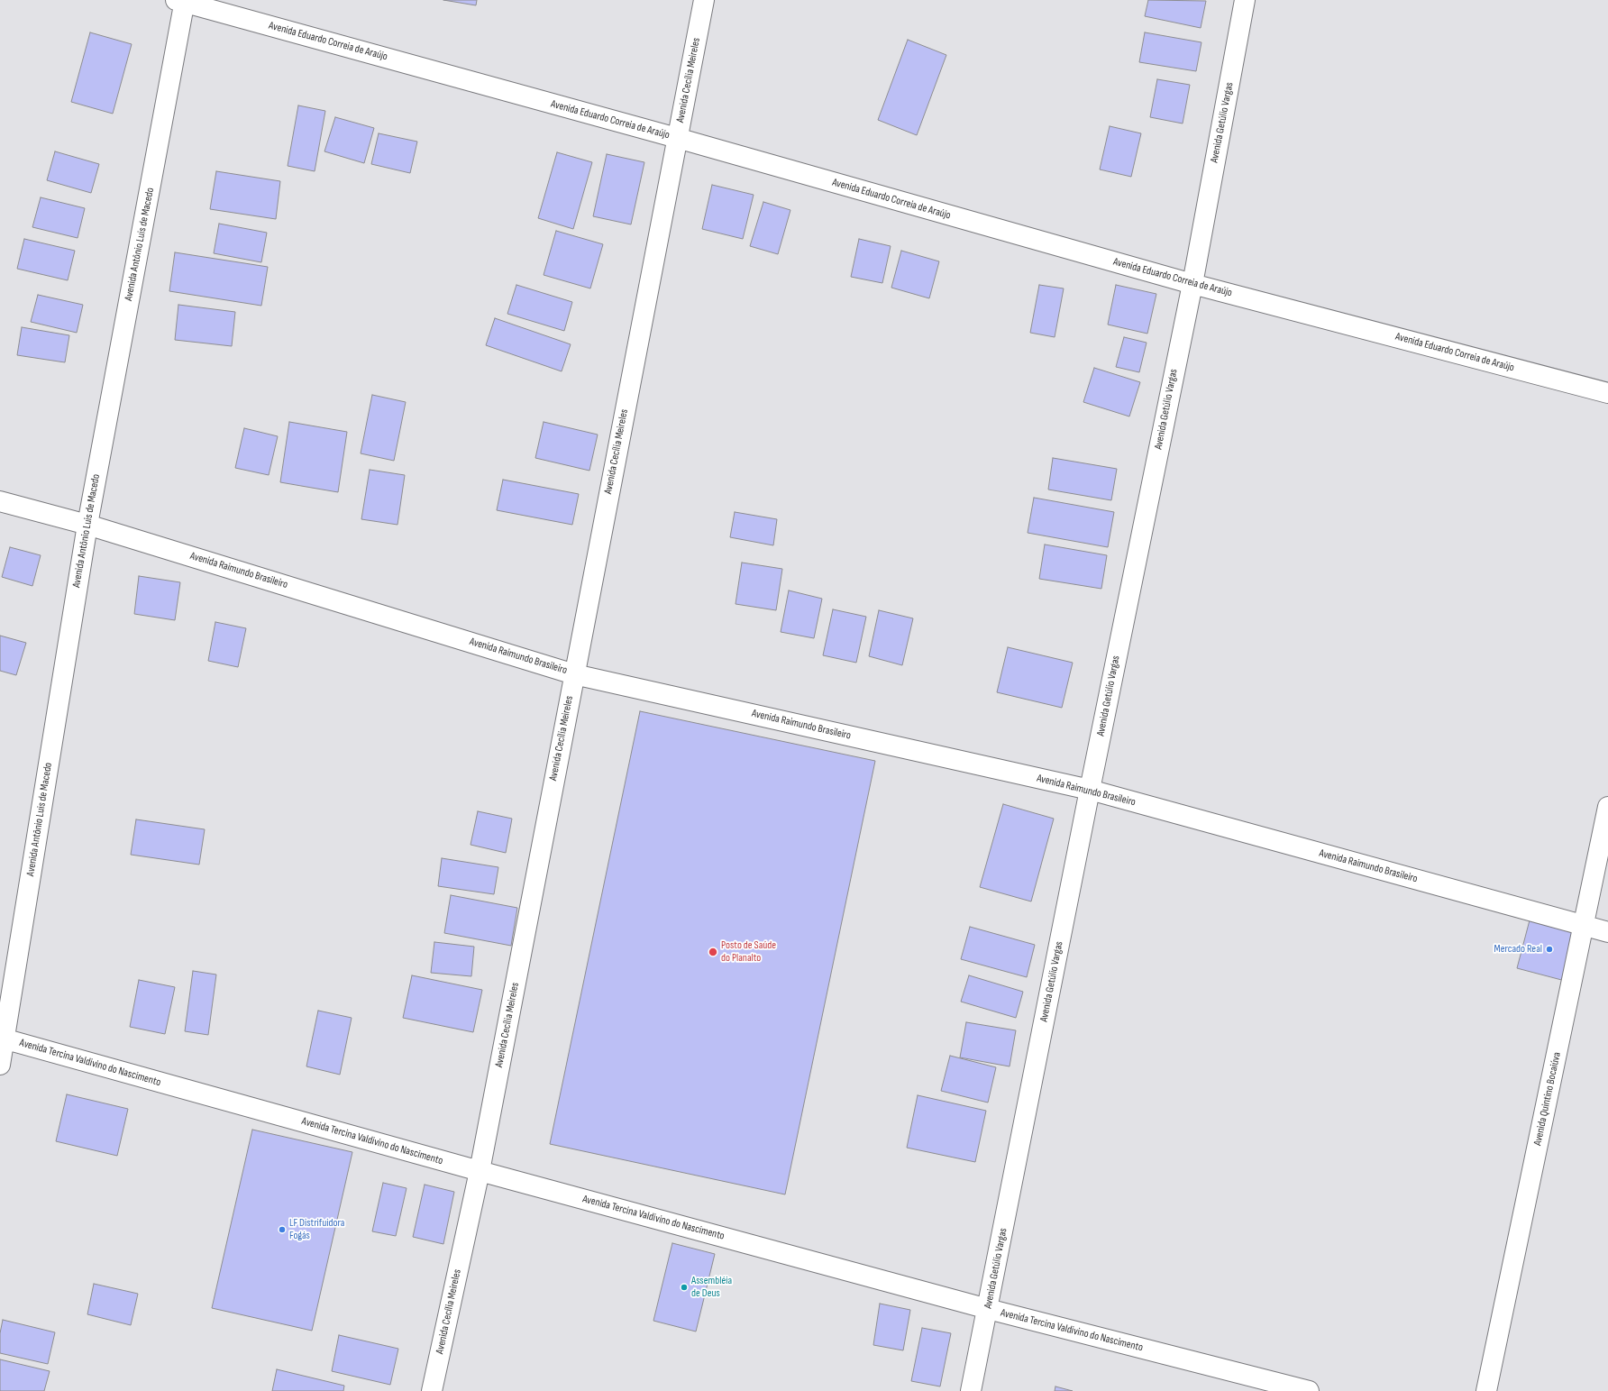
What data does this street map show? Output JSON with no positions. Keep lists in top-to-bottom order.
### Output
{
  "streets": {
    "street": [
      "Avenida Eduardo Correia de Araújo",
      "Avenida Cecília Meireles",
      "Avenida Getúlio Vargas",
      "Avenida Antônio Luis de Macedo",
      "Avenida Raimundo Brasileiro",
      "Avenida Tercina Valdivino do Nascimento",
      "Avenida Quintino Bocaiúva"
    ]
  },
  "crossings": [
    ["Avenida Eduardo Correia de Araújo", "Avenida Cecília Meireles"],
    ["Avenida Eduardo Correia de Araújo", "Avenida Getúlio Vargas"],
    ["Avenida Eduardo Correia de Araújo", "Avenida Antônio Luis de Macedo"],
    ["Avenida Cecília Meireles", "Avenida Raimundo Brasileiro"],
    ["Avenida Cecília Meireles", "Avenida Tercina Valdivino do Nascimento"],
    ["Avenida Getúlio Vargas", "Avenida Raimundo Brasileiro"],
    ["Avenida Getúlio Vargas", "Avenida Tercina Valdivino do Nascimento"],
    ["Avenida Antônio Luis de Macedo", "Avenida Raimundo Brasileiro"],
    ["Avenida Antônio Luis de Macedo", "Avenida Tercina Valdivino do Nascimento"],
    ["Avenida Raimundo Brasileiro", "Avenida Quintino Bocaiúva"]
  ],
  "places": [
    "Mercado Real",
    "Posto de Saúde do Planalto",
    "LF Distrifuidora Fogás",
    "Assembléia de Deus"
  ]
}
